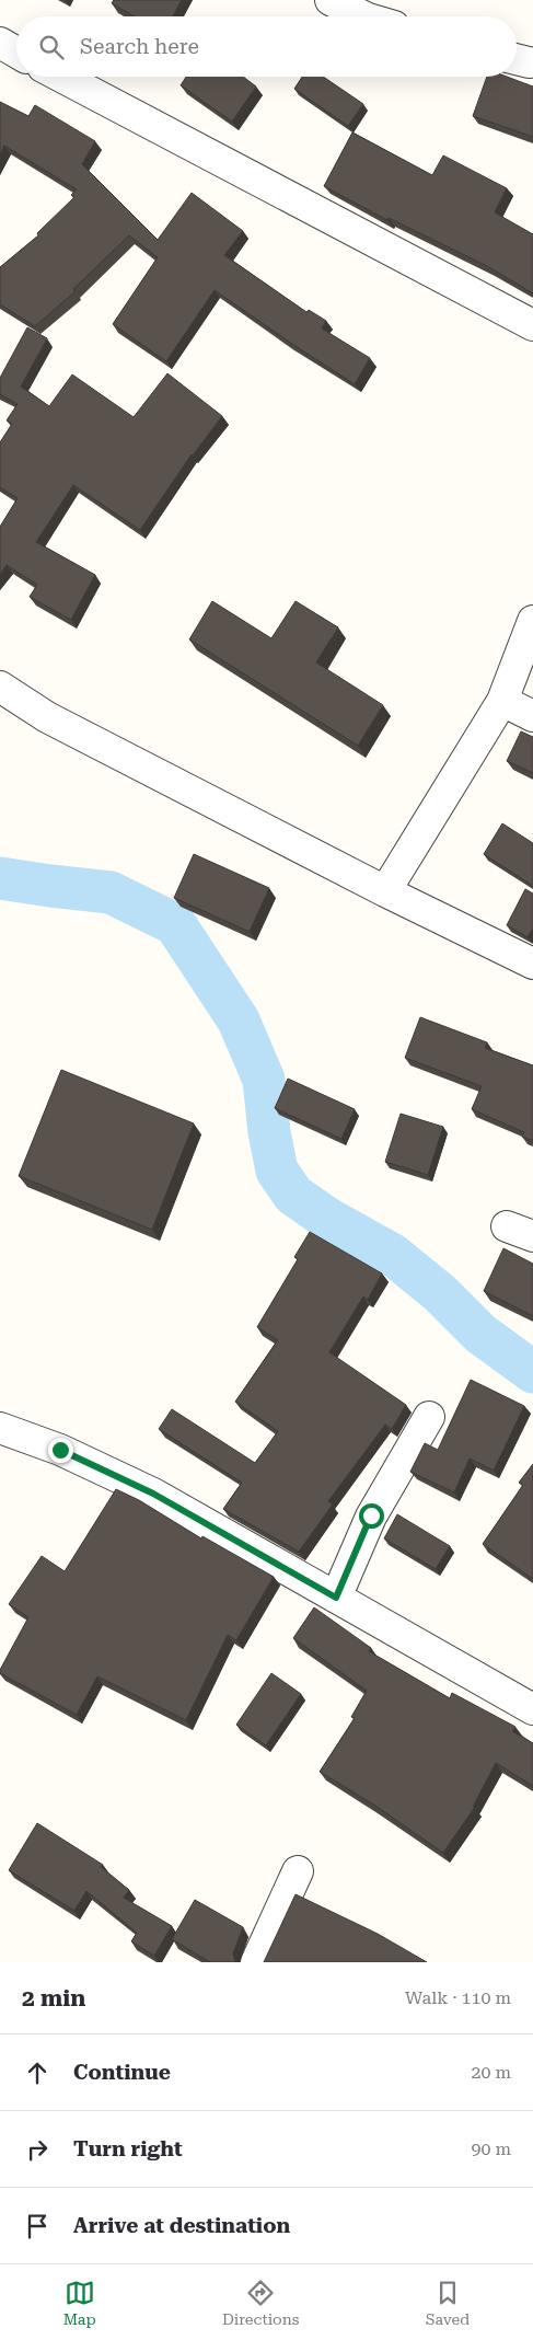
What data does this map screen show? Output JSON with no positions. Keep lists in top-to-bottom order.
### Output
{
  "page": {
    "search": "Search here",
    "heading": ["2 min", "Walk · 110 m"],
    "list": [
      ["Continue", "20 m"],
      ["Turn right", "90 m"],
      "Arrive at destination"
    ],
    "nav": ["Map", "Directions", "Saved"]
  }
}
